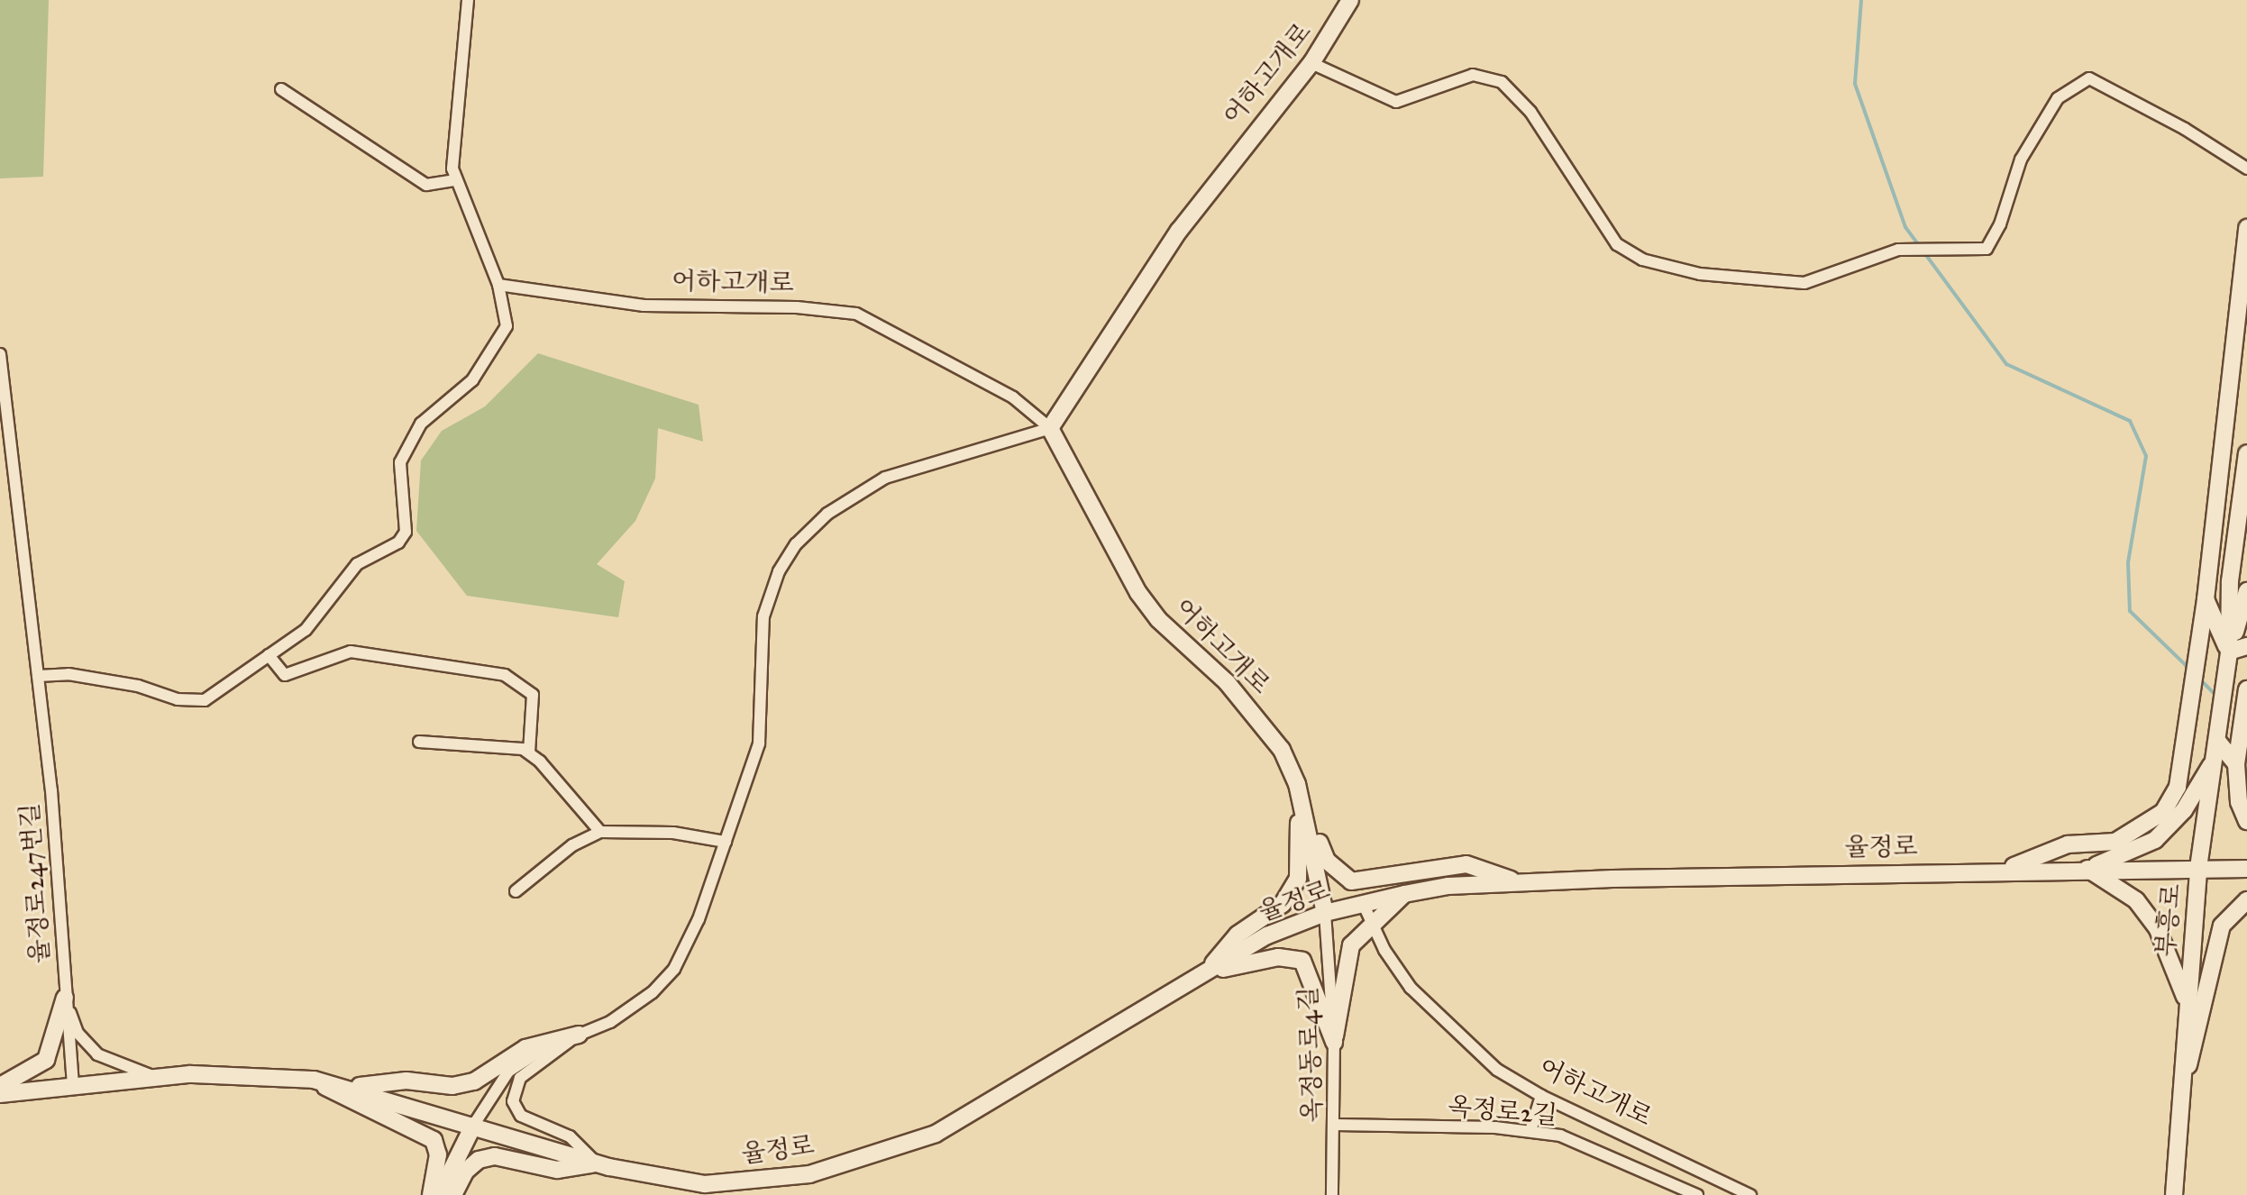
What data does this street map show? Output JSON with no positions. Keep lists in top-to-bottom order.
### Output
{
  "streets": {
    "main road": ["어하고개로", "율정로", "부흥로"],
    "street": ["율정로247번길", "옥정동로4길", "옥정로2길"]
  },
  "crossings": [
    ["어하고개로", "율정로"],
    ["어하고개로", "옥정동로4길"],
    ["율정로", "부흥로"],
    ["율정로", "옥정동로4길"],
    ["옥정동로4길", "옥정로2길"]
  ]
}
